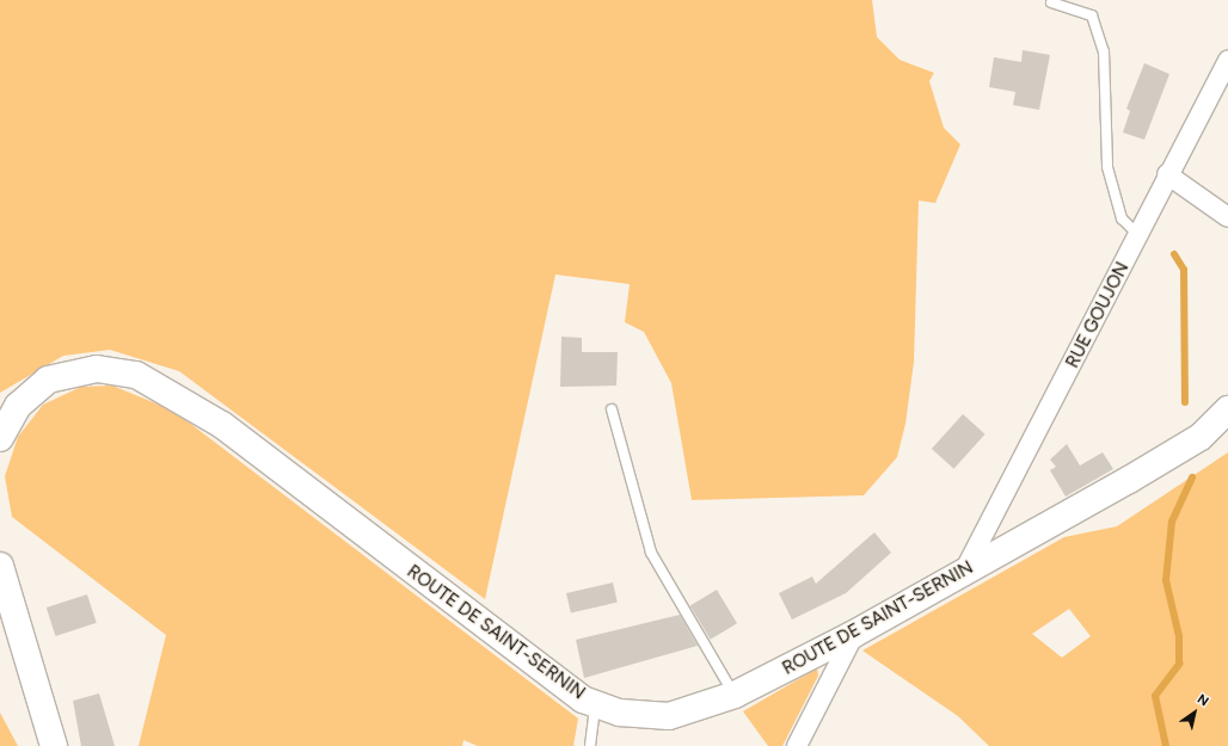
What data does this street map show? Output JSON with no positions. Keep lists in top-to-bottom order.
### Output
{
  "streets": {
    "street": ["RUE GOUJON", "ROUTE DE SAINT-SERNIN"]
  },
  "crossings": [
    ["RUE GOUJON", "ROUTE DE SAINT-SERNIN"]
  ],
  "north": "top right"
}
